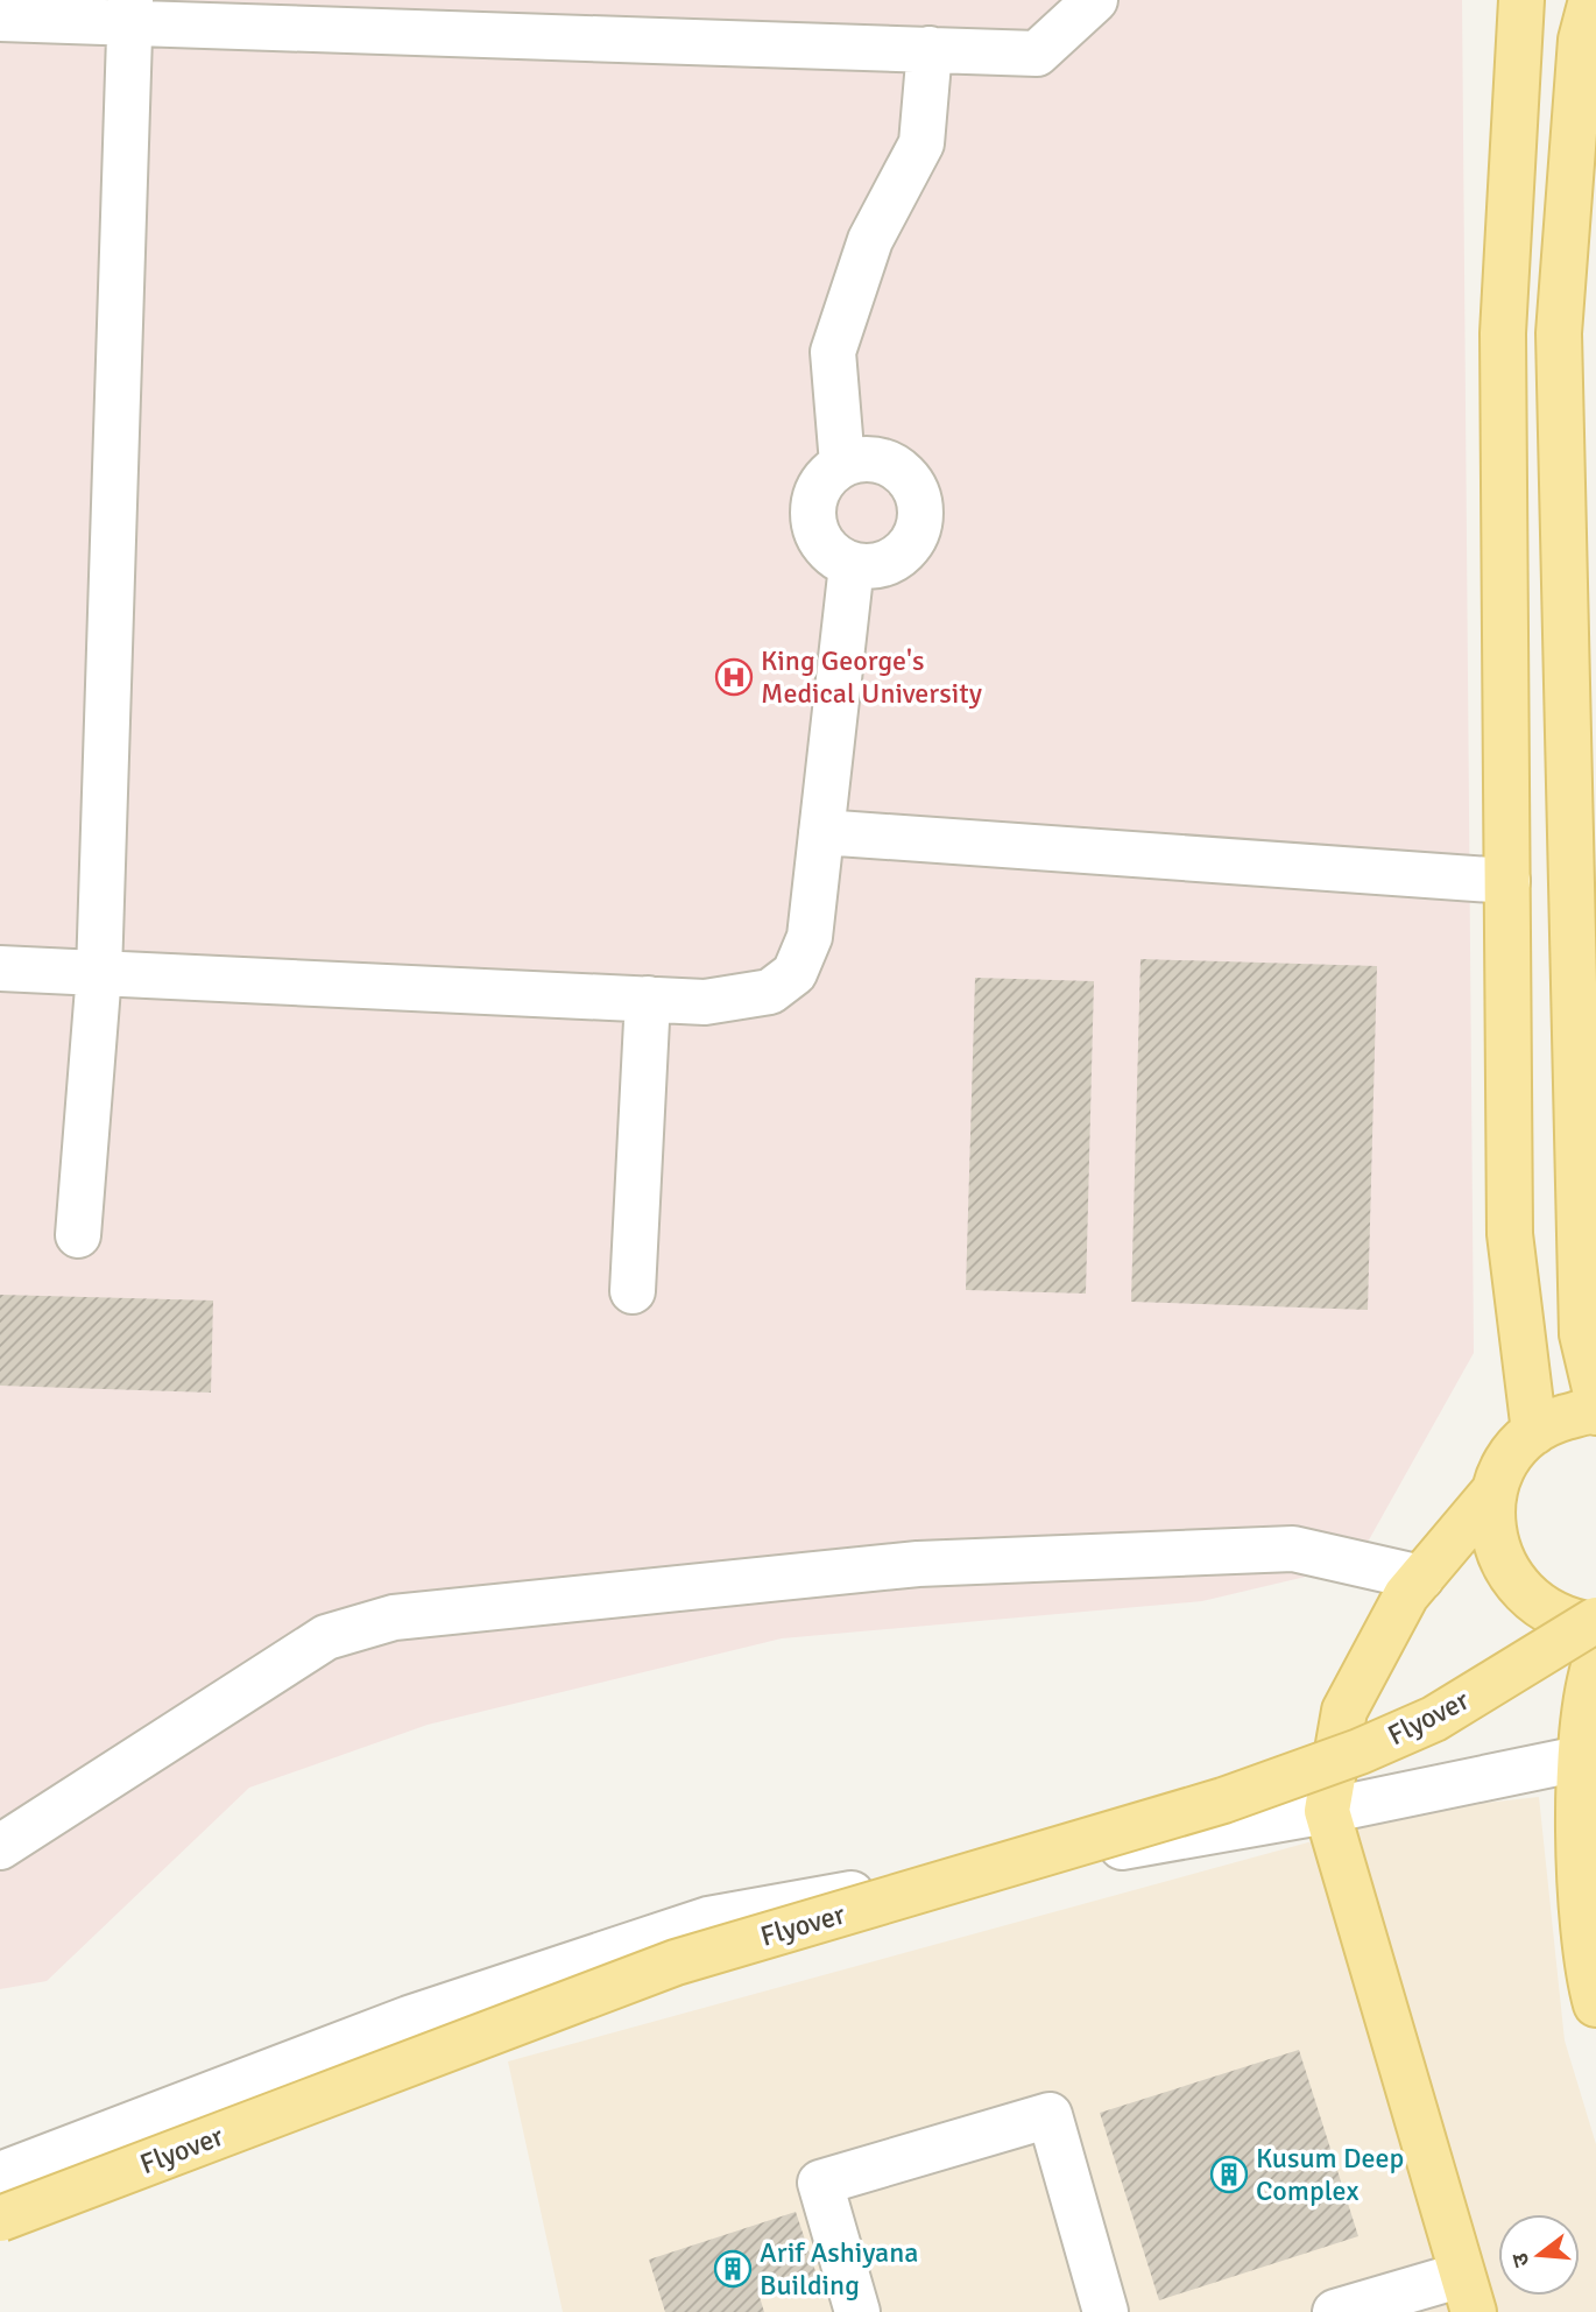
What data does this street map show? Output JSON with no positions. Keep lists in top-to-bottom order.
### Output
{
  "streets": {
    "main road": ["Flyover"]
  },
  "places": {
    "hospital": ["King George's Medical University"],
    "building": ["Kusum Deep Complex", "Arif Ashiyana Building"]
  },
  "north": "left"
}
